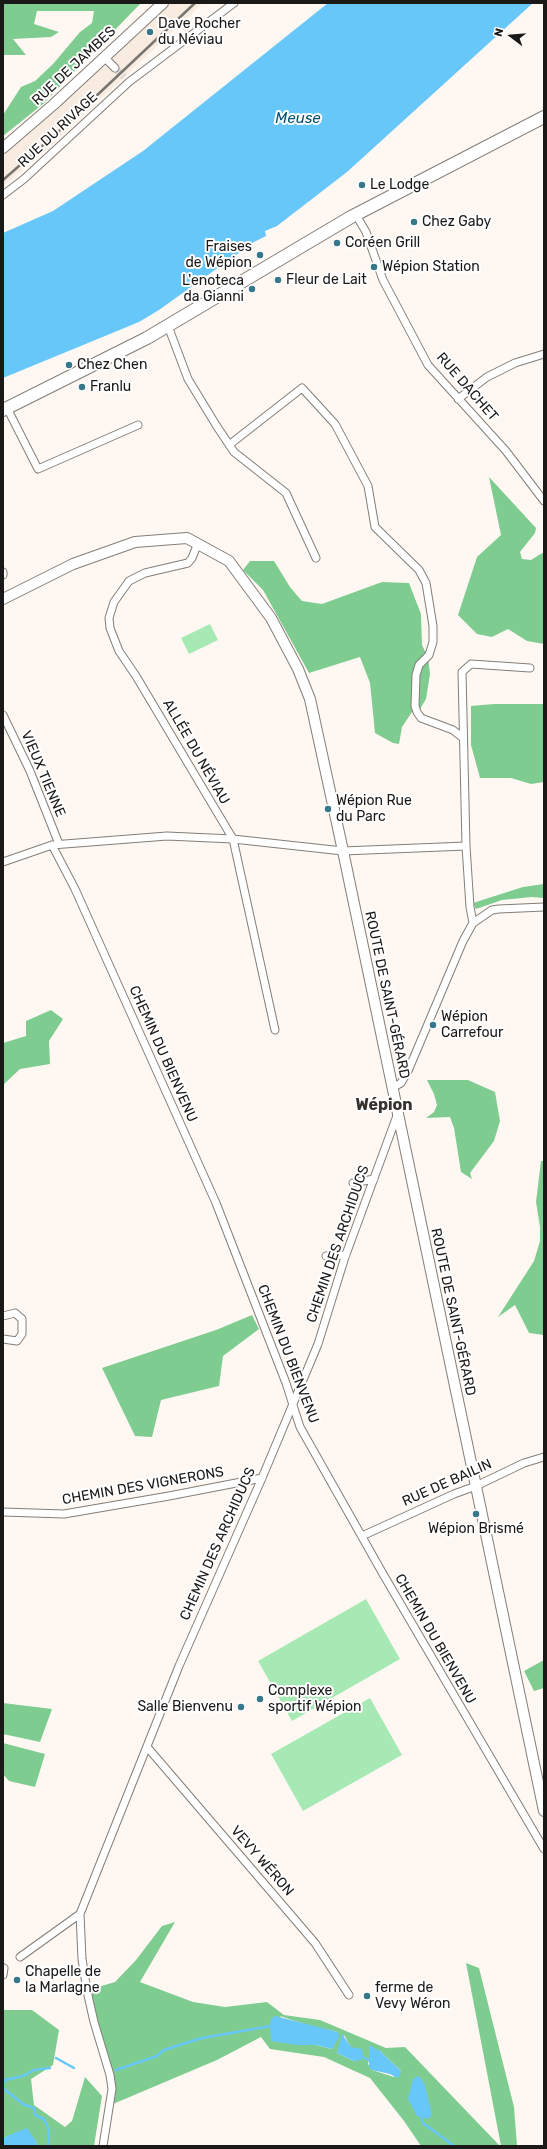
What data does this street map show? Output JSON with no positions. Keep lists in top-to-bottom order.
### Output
{
  "streets": {
    "main road": ["RUE DE JAMBES", "ROUTE DE SAINT-GÉRARD"],
    "street": [
      "RUE DU RIVAGE",
      "RUE DACHET",
      "ALLÉE DU NÉVIAU",
      "VIEUX TIENNE",
      "CHEMIN DU BIENVENU",
      "CHEMIN DES ARCHIDUCS",
      "RUE DE BAILIN",
      "CHEMIN DES VIGNERONS",
      "VEVY WÉRON"
    ]
  },
  "crossings": [
    ["ALLÉE DU NÉVIAU", "ROUTE DE SAINT-GÉRARD"],
    ["VIEUX TIENNE", "CHEMIN DU BIENVENU"],
    ["ROUTE DE SAINT-GÉRARD", "CHEMIN DES ARCHIDUCS"],
    ["ROUTE DE SAINT-GÉRARD", "RUE DE BAILIN"],
    ["CHEMIN DU BIENVENU", "CHEMIN DES ARCHIDUCS"],
    ["CHEMIN DU BIENVENU", "RUE DE BAILIN"],
    ["CHEMIN DES ARCHIDUCS", "CHEMIN DES VIGNERONS"],
    ["CHEMIN DES ARCHIDUCS", "VEVY WÉRON"]
  ],
  "districts": ["Wépion"],
  "water": ["Meuse"],
  "places": [
    "Dave Rocher du Néviau",
    "Le Lodge",
    "Chez Gaby",
    "Coréen Grill",
    "Fraises de Wépion",
    "Wépion Station",
    "Fleur de Lait",
    "L'enoteca da Gianni",
    "Chez Chen",
    "Franlu",
    "Wépion Rue du Parc",
    "Wépion Carrefour",
    "Wépion Brismé",
    "Complexe sportif Wépion",
    "Salle Bienvenu",
    "Chapelle de la Marlagne",
    "ferme de Vevy Wéron"
  ],
  "north": "left"
}
